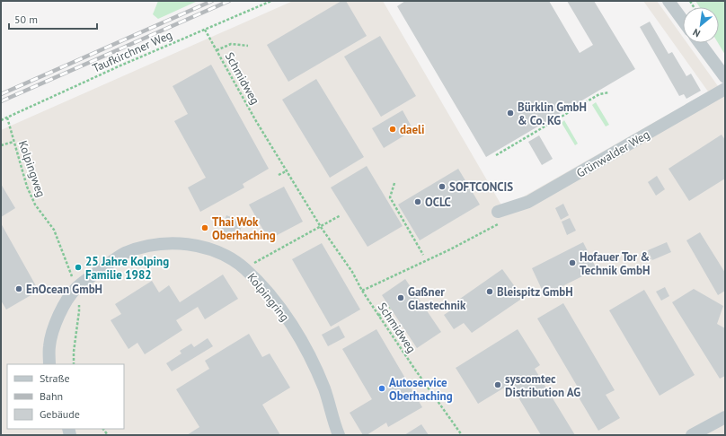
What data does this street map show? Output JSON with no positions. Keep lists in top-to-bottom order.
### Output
{
  "streets": {
    "street": ["Grünwalder Weg", "Kolpingring"],
    "path": ["Taufkirchner Weg", "Schmidweg", "Kolpingweg"]
  },
  "crossings": [
    ["Taufkirchner Weg", "Schmidweg"],
    ["Taufkirchner Weg", "Kolpingweg"],
    ["Kolpingweg", "Kolpingring"]
  ],
  "places": [
    "Bürklin GmbH & Co. KG",
    "daeli",
    "SOFTCONCIS",
    "OCLC",
    "Thai Wok Oberhaching",
    "Hofauer Tor & Technik GmbH",
    "25 Jahre Kolping Familie 1982",
    "EnOcean GmbH",
    "Bleispitz GmbH",
    "Gaßner Glastechnik",
    "syscomtec Distribution AG",
    "Autoservice Oberhaching"
  ],
  "legend": ["Straße", "Bahn", "Gebäude"],
  "scale_bar": "50 m",
  "north": "bottom left"
}
